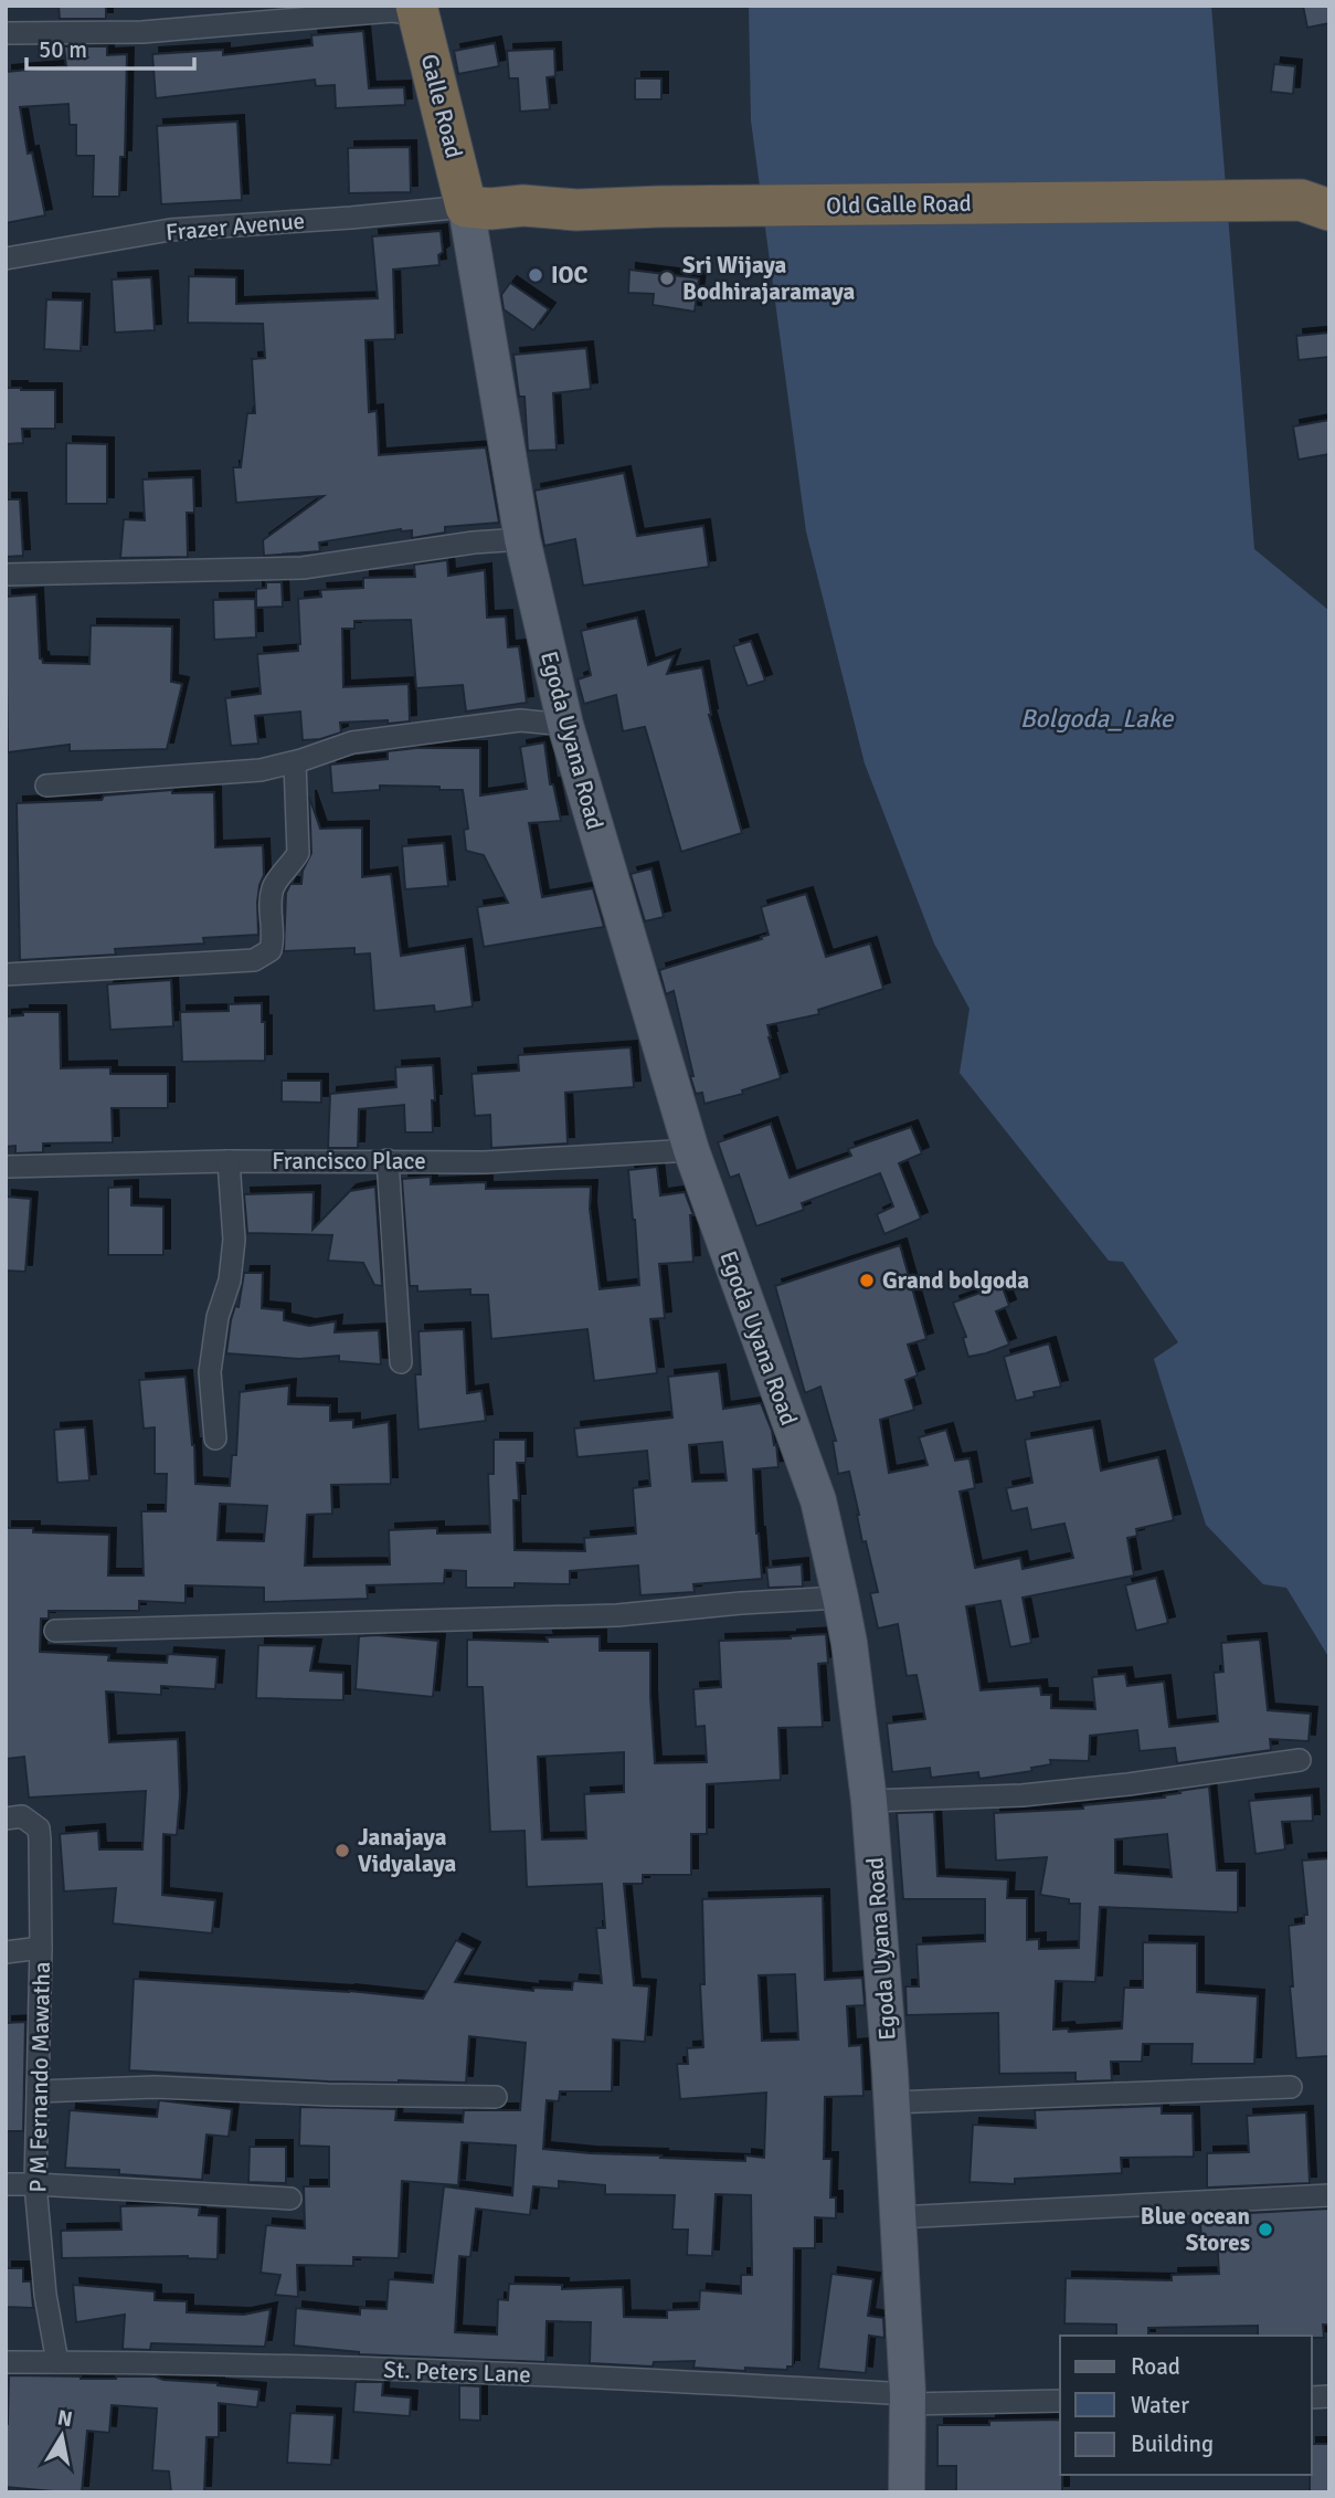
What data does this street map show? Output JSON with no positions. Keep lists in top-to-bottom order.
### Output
{
  "streets": {
    "highway": ["Galle Road", "Old Galle Road"],
    "main road": ["Egoda Uyana Road"],
    "street": [
      "Frazer Avenue",
      "Francisco Place",
      "P M Fernando Mawatha",
      "St. Peters Lane"
    ]
  },
  "crossings": [
    ["Galle Road", "Old Galle Road"],
    ["Galle Road", "Frazer Avenue"],
    ["Galle Road", "Egoda Uyana Road"],
    ["Old Galle Road", "Frazer Avenue"],
    ["Old Galle Road", "Egoda Uyana Road"],
    ["Frazer Avenue", "Egoda Uyana Road"],
    ["Egoda Uyana Road", "Francisco Place"],
    ["Egoda Uyana Road", "St. Peters Lane"],
    ["P M Fernando Mawatha", "St. Peters Lane"]
  ],
  "water": ["Bolgoda_Lake"],
  "places": [
    "IOC",
    "Sri Wijaya Bodhirajaramaya",
    "Grand bolgoda",
    "Janajaya Vidyalaya",
    "Blue ocean Stores"
  ],
  "legend": ["Road", "Water", "Building"],
  "scale_bar": "50 m",
  "north": "top"
}
